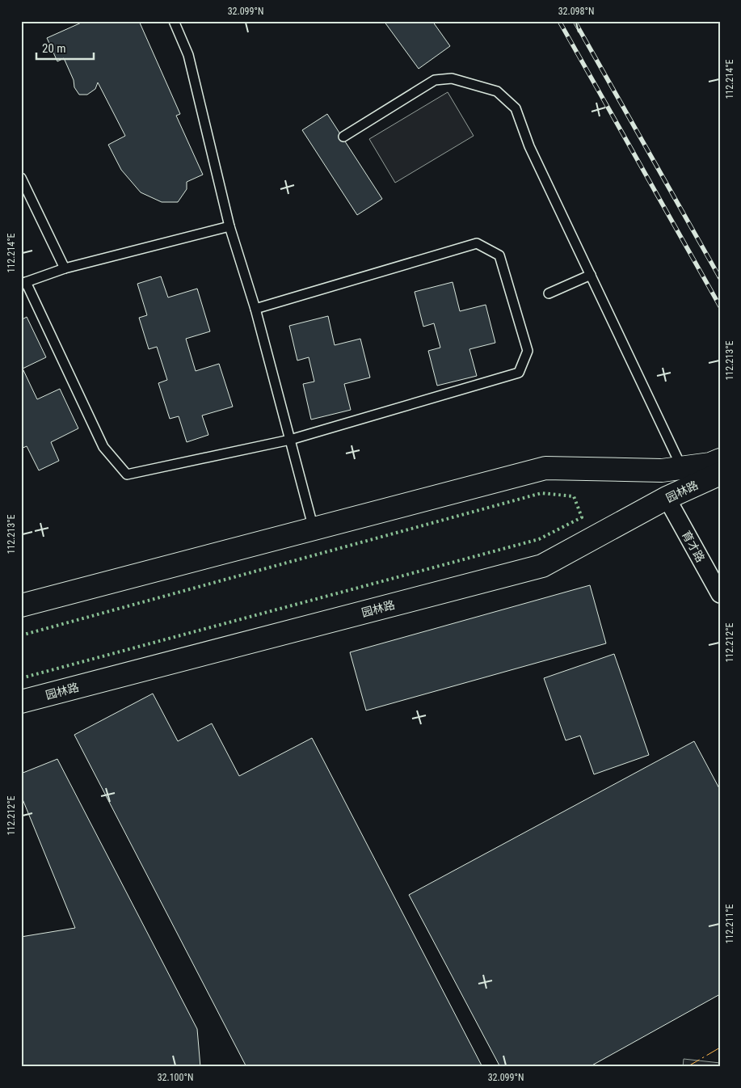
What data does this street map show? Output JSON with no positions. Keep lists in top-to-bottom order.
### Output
{
  "streets": {
    "main road": ["园林路"],
    "street": ["育才路"]
  },
  "crossings": [
    ["园林路", "育才路"]
  ],
  "scale_bar": "20 m",
  "coordinates": [
    "32.099°N",
    "32.098°N",
    "112.214°E",
    "112.213°E",
    "112.212°E",
    "112.211°E",
    "32.100°N"
  ]
}
